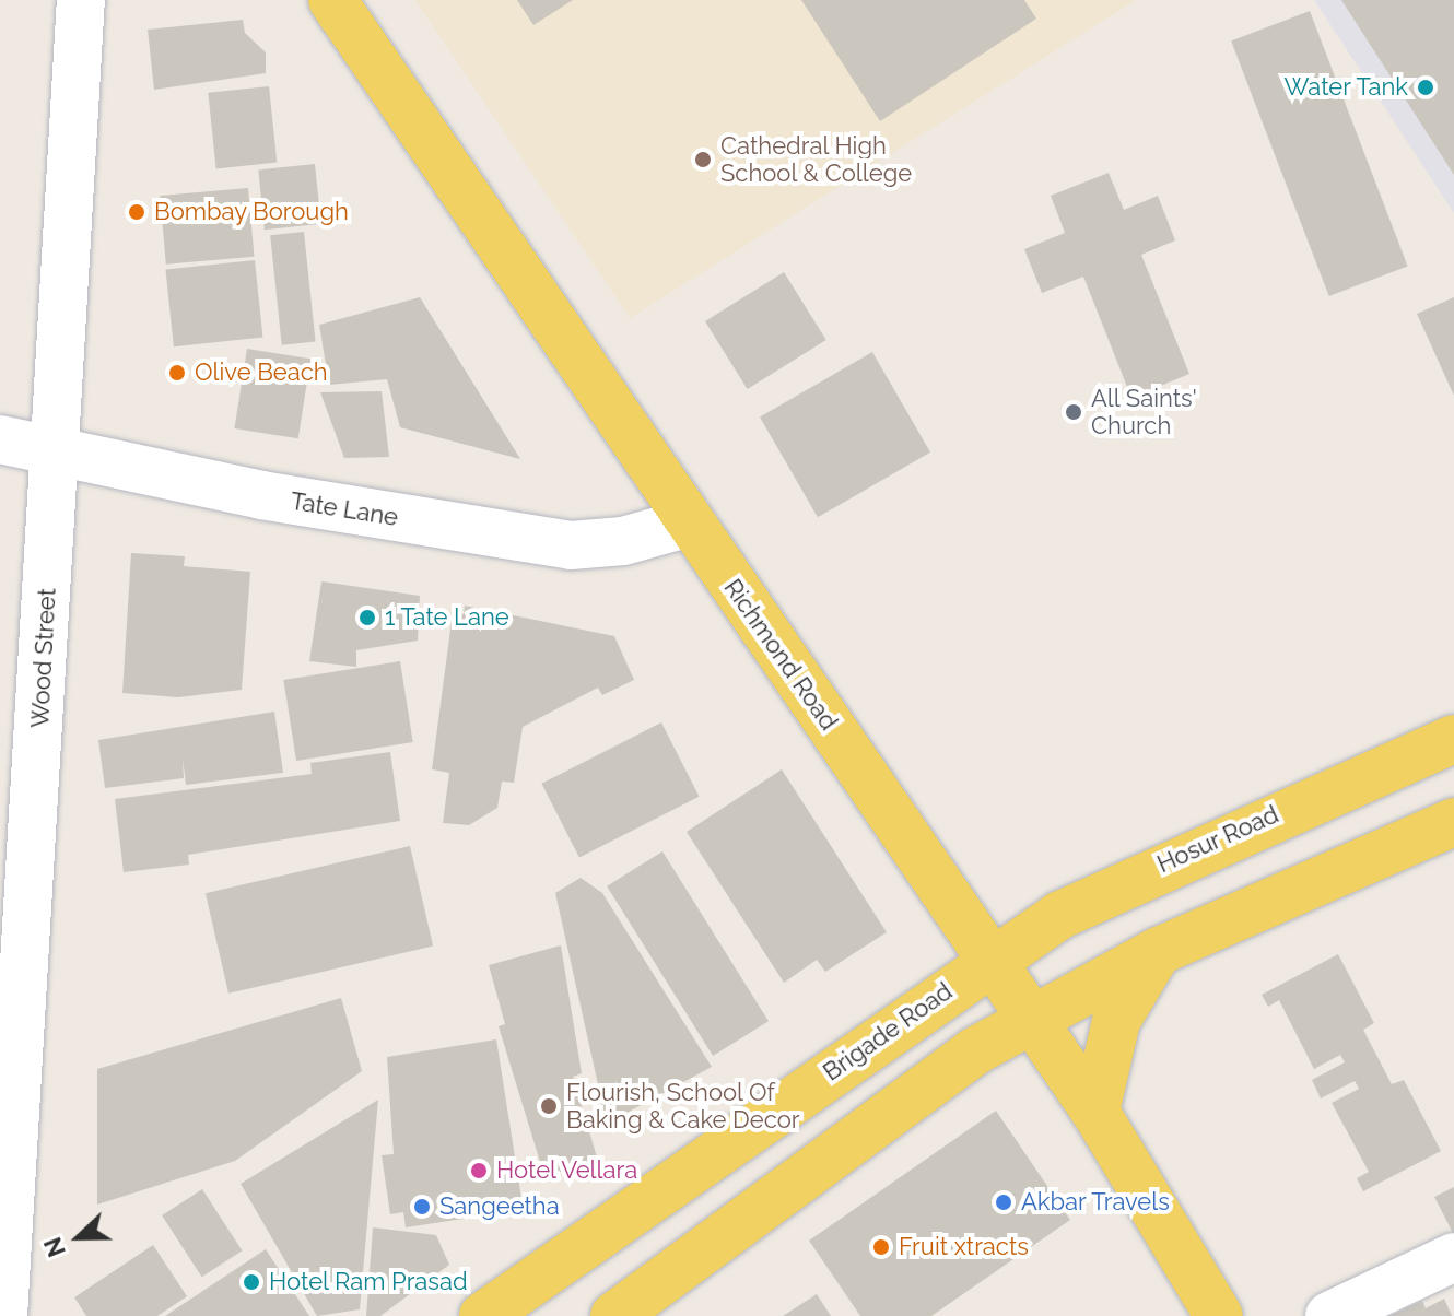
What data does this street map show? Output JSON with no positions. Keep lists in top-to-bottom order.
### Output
{
  "streets": {
    "main road": ["Richmond Road", "Hosur Road", "Brigade Road"],
    "street": ["Tate Lane", "Wood Street"]
  },
  "crossings": [
    ["Tate Lane", "Richmond Road"],
    ["Tate Lane", "Wood Street"],
    ["Richmond Road", "Hosur Road"],
    ["Richmond Road", "Brigade Road"],
    ["Hosur Road", "Brigade Road"]
  ],
  "places": [
    "Water Tank",
    "Cathedral High School & College",
    "Bombay Borough",
    "Olive Beach",
    "All Saints' Church",
    "1 Tate Lane",
    "Flourish, School Of Baking & Cake Decor",
    "Hotel Vellara",
    "Akbar Travels",
    "Sangeetha",
    "Fruit xtracts",
    "Hotel Ram Prasad"
  ],
  "north": "left"
}
